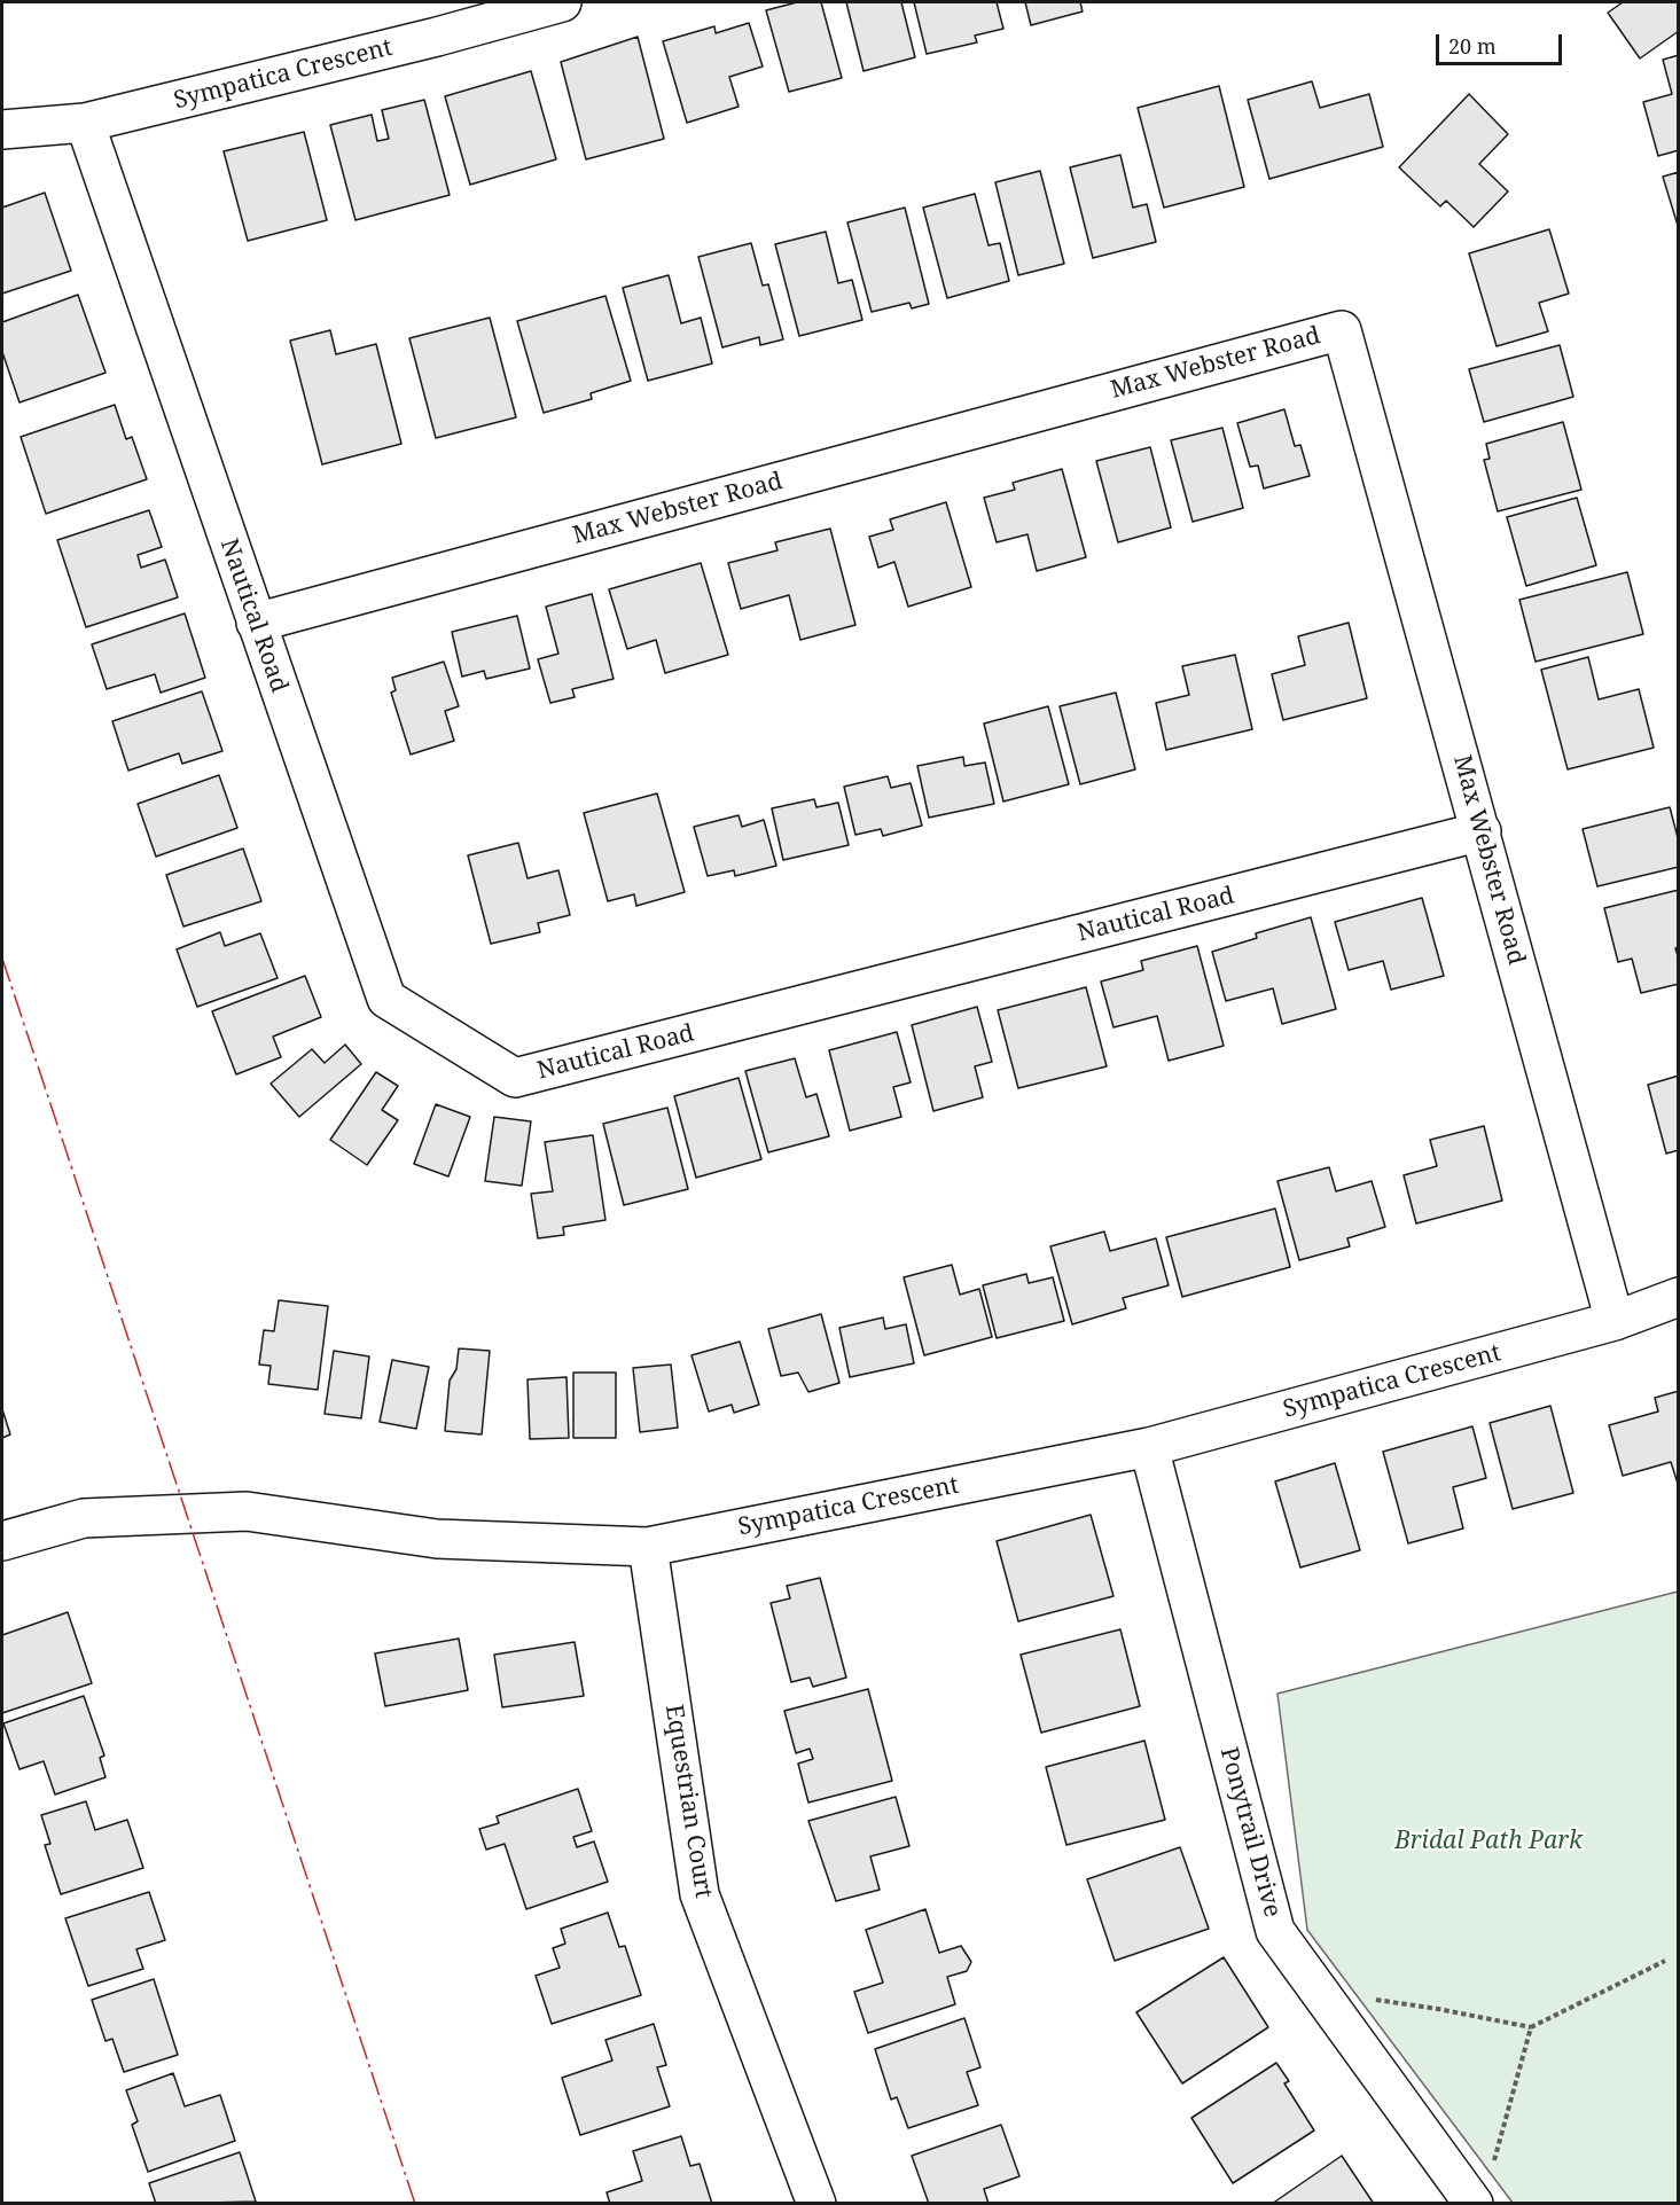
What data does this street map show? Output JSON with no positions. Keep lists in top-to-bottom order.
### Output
{
  "streets": {
    "street": [
      "Sympatica Crescent",
      "Max Webster Road",
      "Nautical Road",
      "Equestrian Court",
      "Ponytrail Drive"
    ]
  },
  "crossings": [
    ["Sympatica Crescent", "Max Webster Road"],
    ["Sympatica Crescent", "Nautical Road"],
    ["Sympatica Crescent", "Equestrian Court"],
    ["Sympatica Crescent", "Ponytrail Drive"],
    ["Max Webster Road", "Nautical Road"]
  ],
  "parks": ["Bridal Path Park"],
  "scale_bar": "20 m"
}
